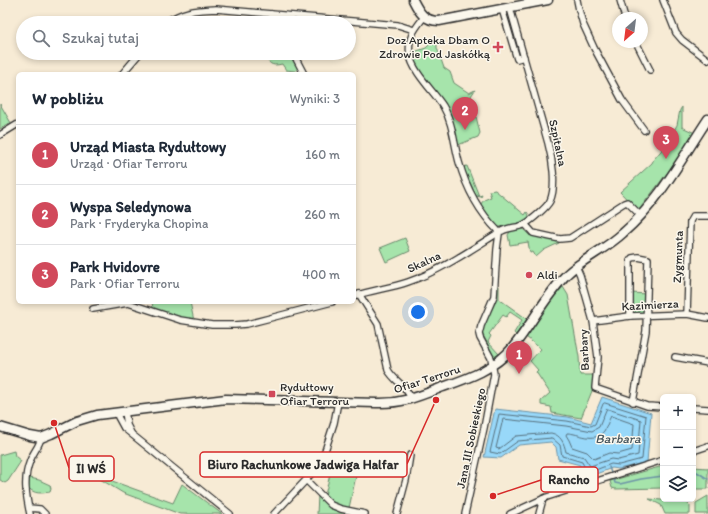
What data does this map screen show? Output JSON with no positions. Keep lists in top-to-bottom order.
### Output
{
  "streets": {
    "street": [
      "Szpitalna",
      "Zygmunta",
      "Skalna",
      "Kazimierza",
      "Barbary",
      "Ofiar Terroru",
      "Jana III Sobieskiego"
    ]
  },
  "crossings": [
    ["Szpitalna", "Skalna"],
    ["Zygmunta", "Kazimierza"],
    ["Kazimierza", "Barbary"],
    ["Barbary", "Ofiar Terroru"],
    ["Ofiar Terroru", "Jana III Sobieskiego"]
  ],
  "water": ["Barbara"],
  "places": {
    "health": ["Doz Apteka Dbam O Zdrowie Pod Jaskółką"],
    "other": [
      "Aldi",
      "Biuro Rachunkowe Jadwiga Halfar",
      "II WŚ",
      "Rancho"
    ],
    "transit": ["Rydułtowy Ofiar Terroru"]
  },
  "north": "bottom left",
  "page": {
    "search": "Szukaj tutaj",
    "heading": ["W pobliżu", "Wyniki: 3"],
    "pins": ["2", "3", "1"],
    "list": [
      {
        "mark": "1",
        "name": "Urząd Miasta Rydułtowy",
        "note": "Urząd · Ofiar Terroru",
        "value": "160 m"
      },
      {
        "mark": "2",
        "name": "Wyspa Seledynowa",
        "note": "Park · Fryderyka Chopina",
        "value": "260 m"
      },
      {
        "mark": "3",
        "name": "Park Hvidovre",
        "note": "Park · Ofiar Terroru",
        "value": "400 m"
      }
    ],
    "map_buttons": ["+", "−"]
  }
}
